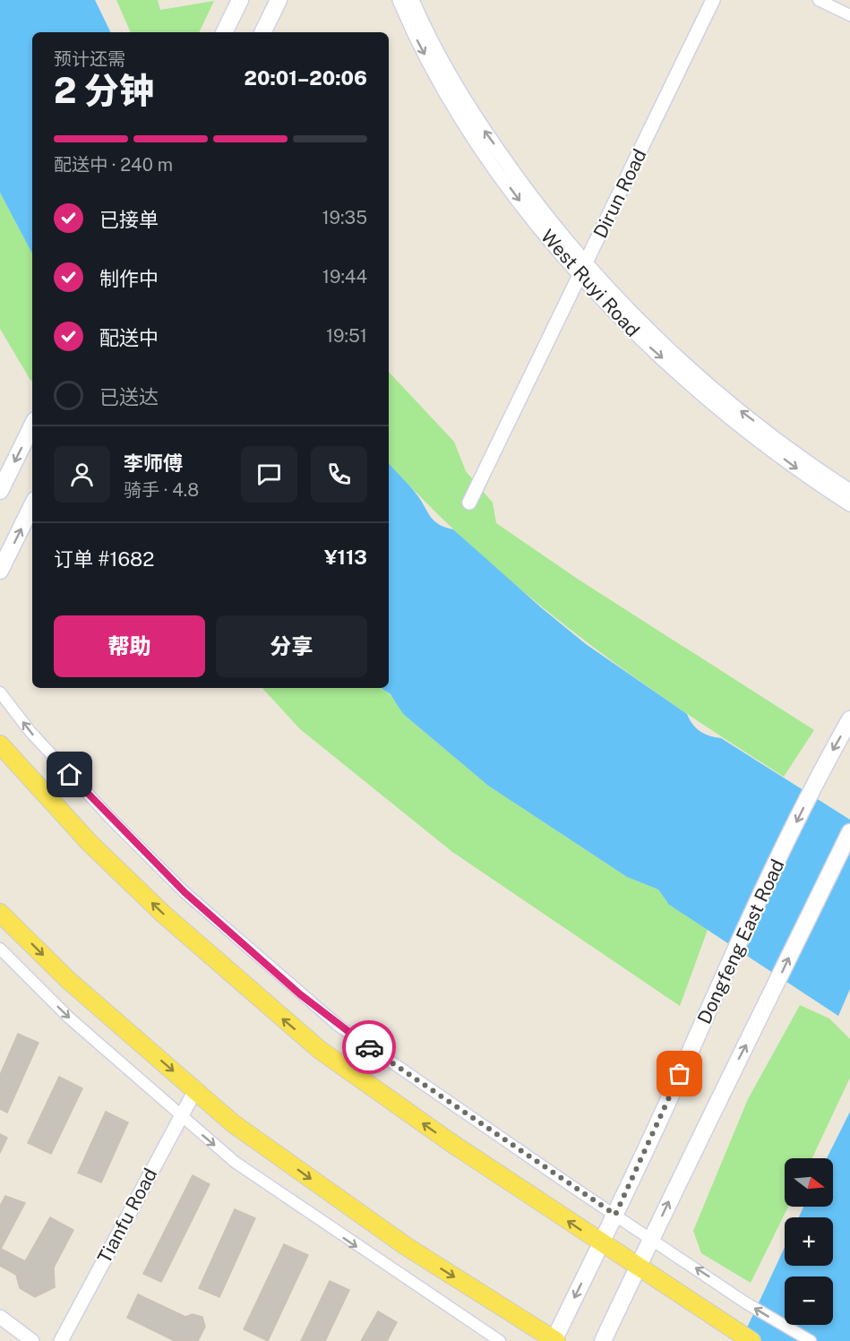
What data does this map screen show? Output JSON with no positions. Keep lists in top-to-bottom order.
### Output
{
  "streets": {
    "main road": ["Dongfeng East Road"],
    "street": ["Dirun Road", "West Ruyi Road", "Tianfu Road"]
  },
  "crossings": [
    ["Dirun Road", "West Ruyi Road"]
  ],
  "north": "right",
  "page": {
    "heading": ["2 分钟", "预计还需", "20:01–20:06"],
    "panel": [
      "李师傅",
      "骑手 · 4.8",
      "订单 #1682",
      "¥113"
    ],
    "bar": "配送中 · 240 m",
    "list": [
      ["已接单", "19:35"],
      ["制作中", "19:44"],
      ["配送中", "19:51"],
      "已送达"
    ],
    "buttons": ["帮助", "分享"],
    "map_buttons": ["+", "−"]
  }
}
